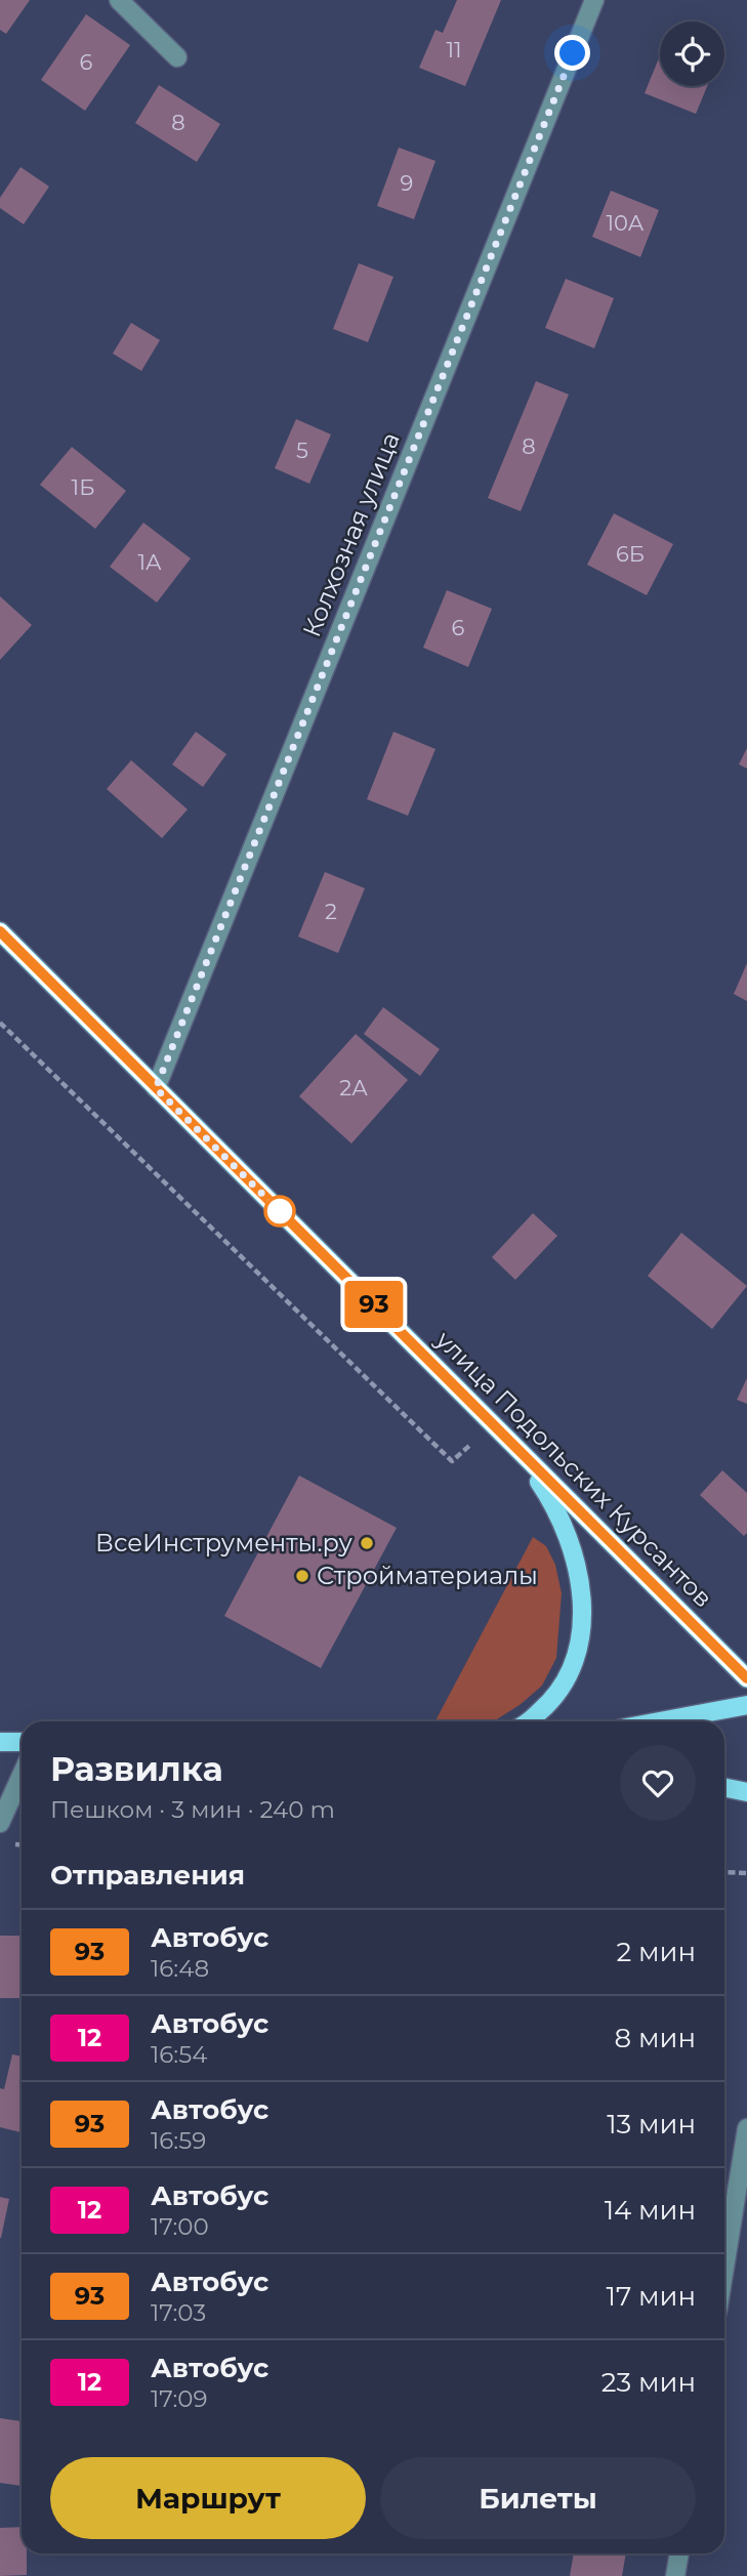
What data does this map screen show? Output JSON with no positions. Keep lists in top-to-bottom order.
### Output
{
  "streets": {
    "main road": ["улица Подольских Курсантов"],
    "street": ["Колхозная улица"]
  },
  "crossings": [
    ["Колхозная улица", "улица Подольских Курсантов"]
  ],
  "places": ["ВсеИнструменты.ру", "Стройматериалы"],
  "lines": ["bus line 93"],
  "house_numbers": [
    "11",
    "6",
    "8",
    "9",
    "10А",
    "8",
    "5",
    "1Б",
    "6Б",
    "1А",
    "6",
    "2",
    "2А"
  ],
  "page": {
    "on_map": "93",
    "heading": [
      ["Развилка", "Пешком · 3 мин · 240 m"],
      "Отправления"
    ],
    "list": [
      {
        "mark": "93",
        "name": "Автобус",
        "note": "16:48",
        "value": "2 мин"
      },
      {
        "mark": "12",
        "name": "Автобус",
        "note": "16:54",
        "value": "8 мин"
      },
      {
        "mark": "93",
        "name": "Автобус",
        "note": "16:59",
        "value": "13 мин"
      },
      {
        "mark": "12",
        "name": "Автобус",
        "note": "17:00",
        "value": "14 мин"
      },
      {
        "mark": "93",
        "name": "Автобус",
        "note": "17:03",
        "value": "17 мин"
      },
      {
        "mark": "12",
        "name": "Автобус",
        "note": "17:09",
        "value": "23 мин"
      }
    ],
    "buttons": ["Маршрут", "Билеты"]
  }
}
